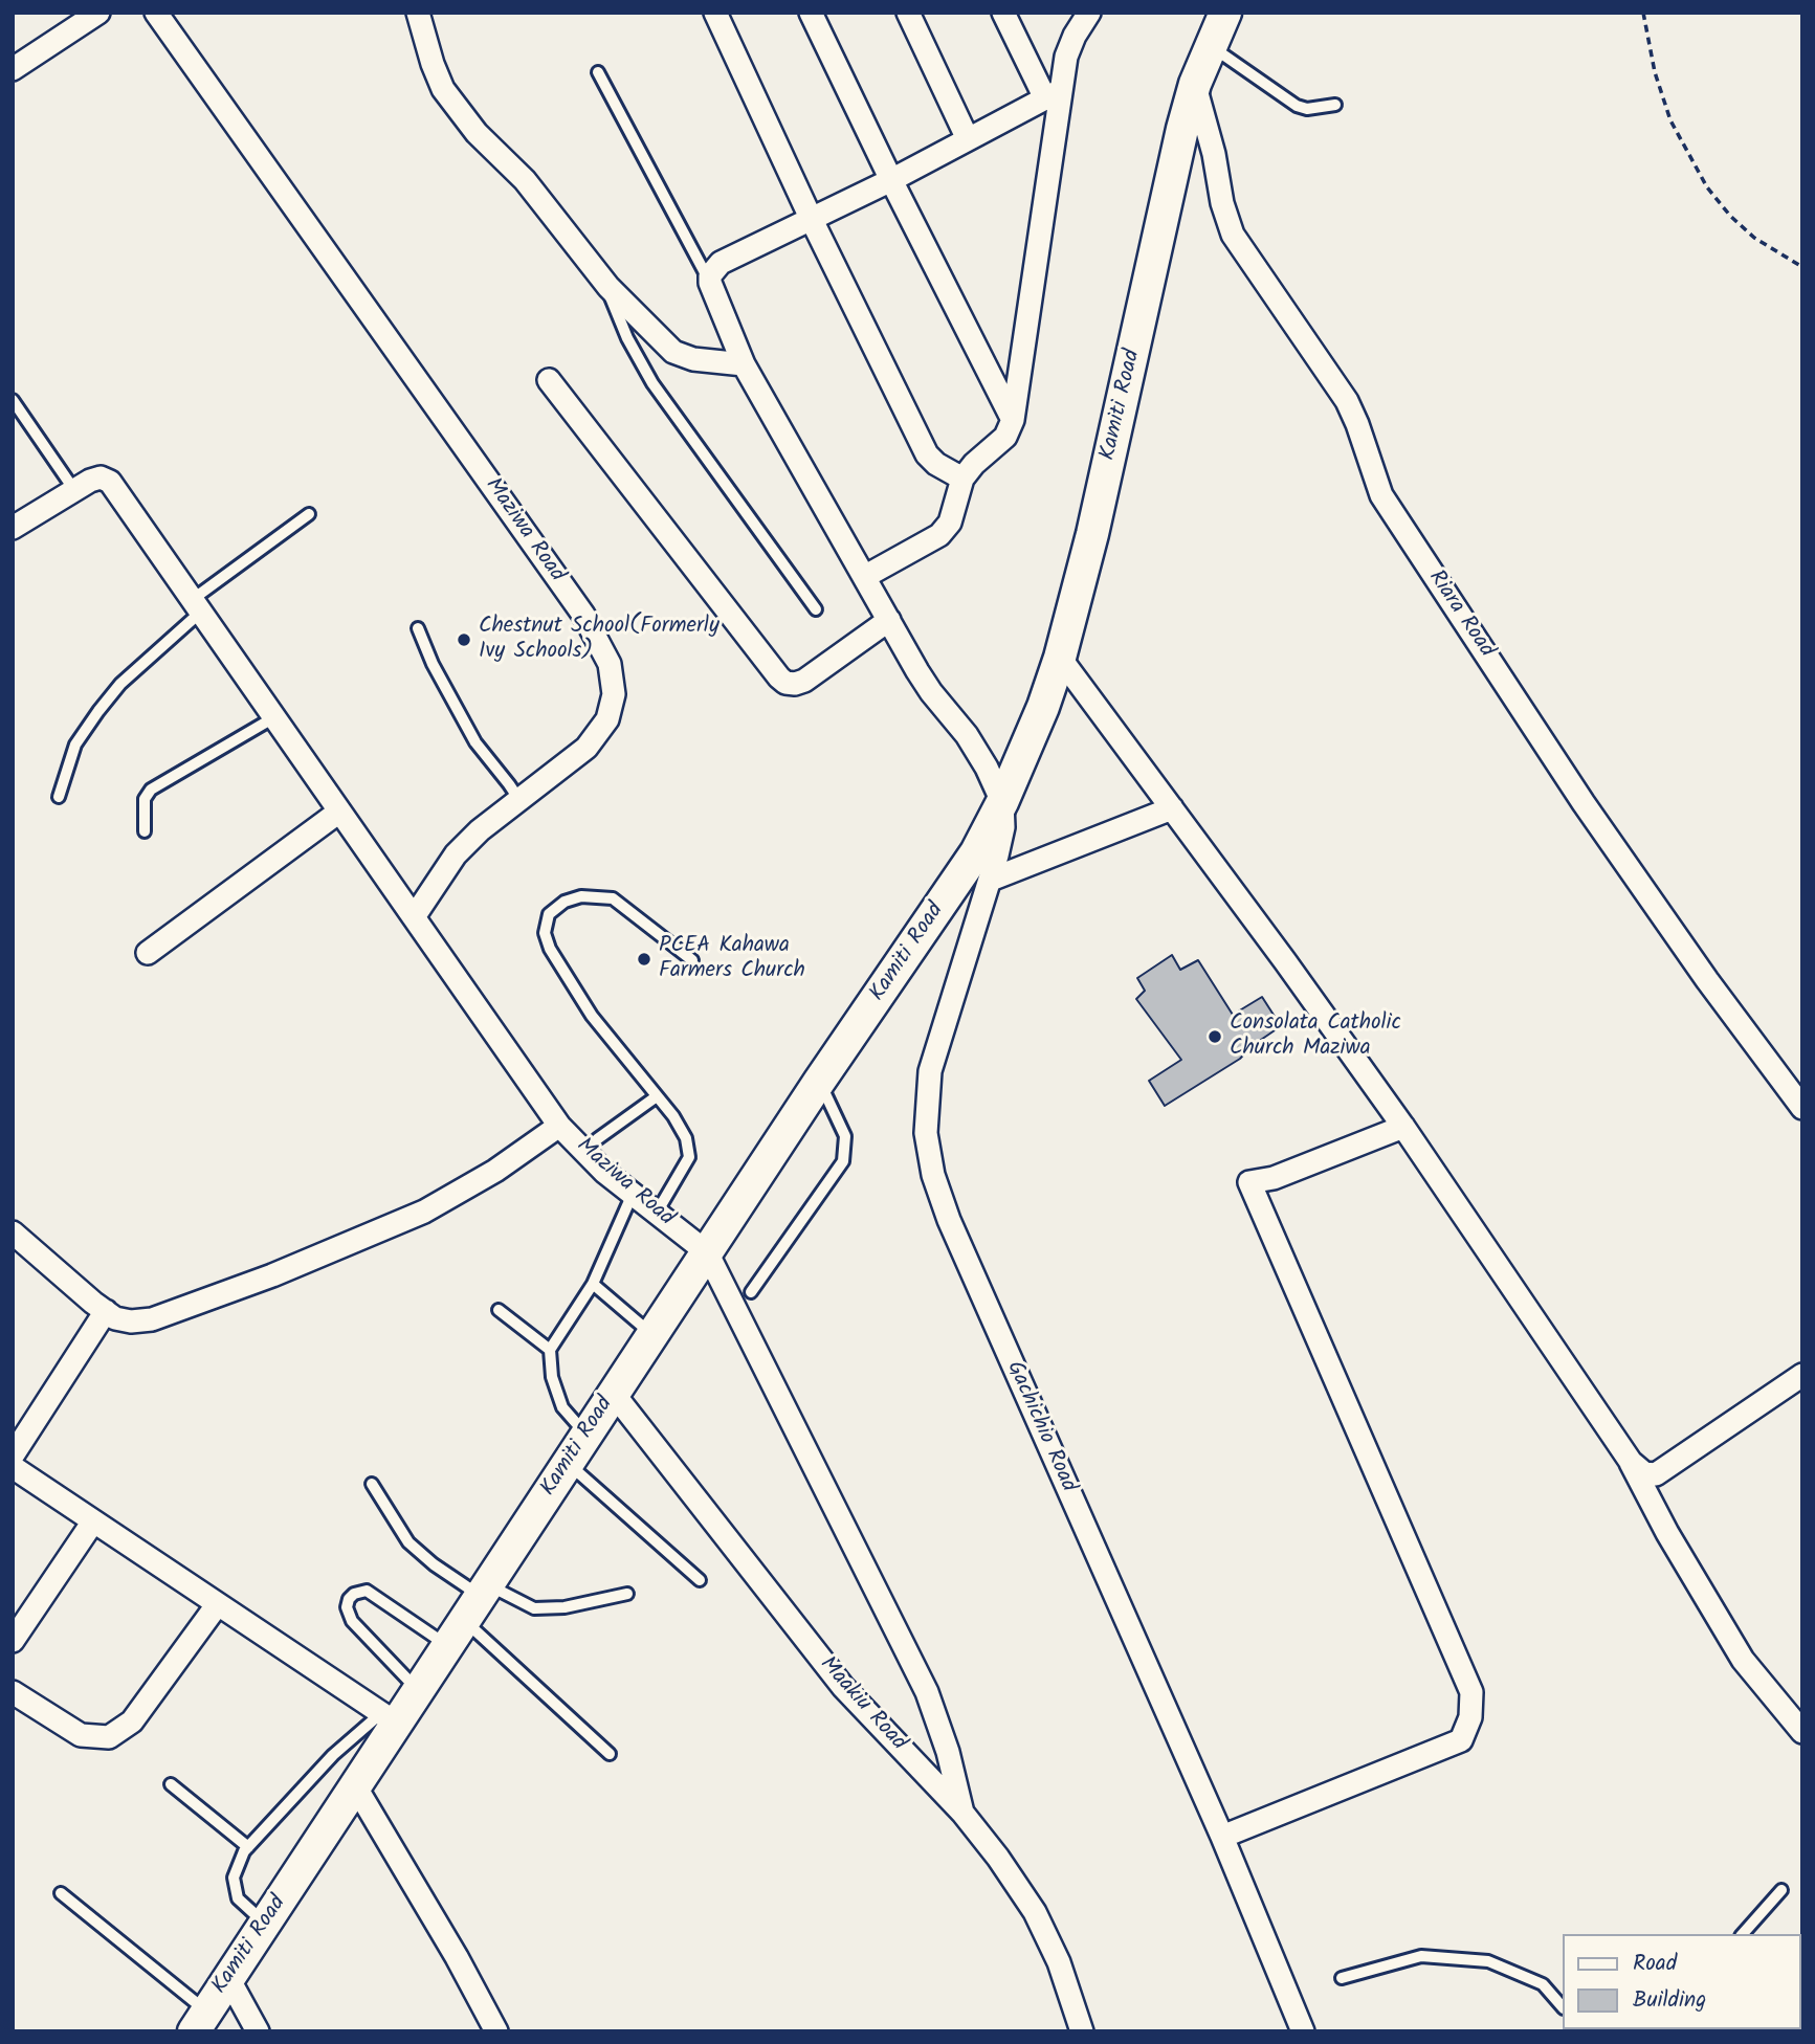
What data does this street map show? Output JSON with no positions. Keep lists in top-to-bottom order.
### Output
{
  "streets": {
    "main road": ["Kamiti Road"],
    "street": [
      "Maziwa Road",
      "Riara Road",
      "Gachichio Road",
      "Maakiu Road"
    ]
  },
  "crossings": [
    ["Kamiti Road", "Maziwa Road"],
    ["Kamiti Road", "Riara Road"],
    ["Kamiti Road", "Gachichio Road"],
    ["Kamiti Road", "Maakiu Road"]
  ],
  "places": ["Chestnut School(Formerly Ivy Schools)", "PCEA Kahawa Farmers Church", "Consolata Catholic Church Maziwa"],
  "legend": ["Road", "Building"]
}
